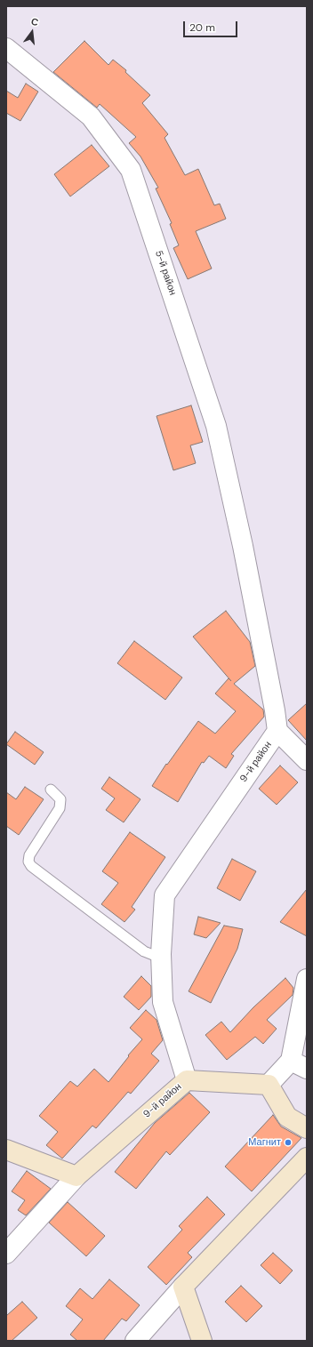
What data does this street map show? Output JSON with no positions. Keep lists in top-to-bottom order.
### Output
{
  "streets": {
    "street": ["5-й район", "9-й район"]
  },
  "crossings": [
    ["5-й район", "9-й район"]
  ],
  "places": ["Магнит"],
  "scale_bar": "20 m",
  "north": "top"
}
